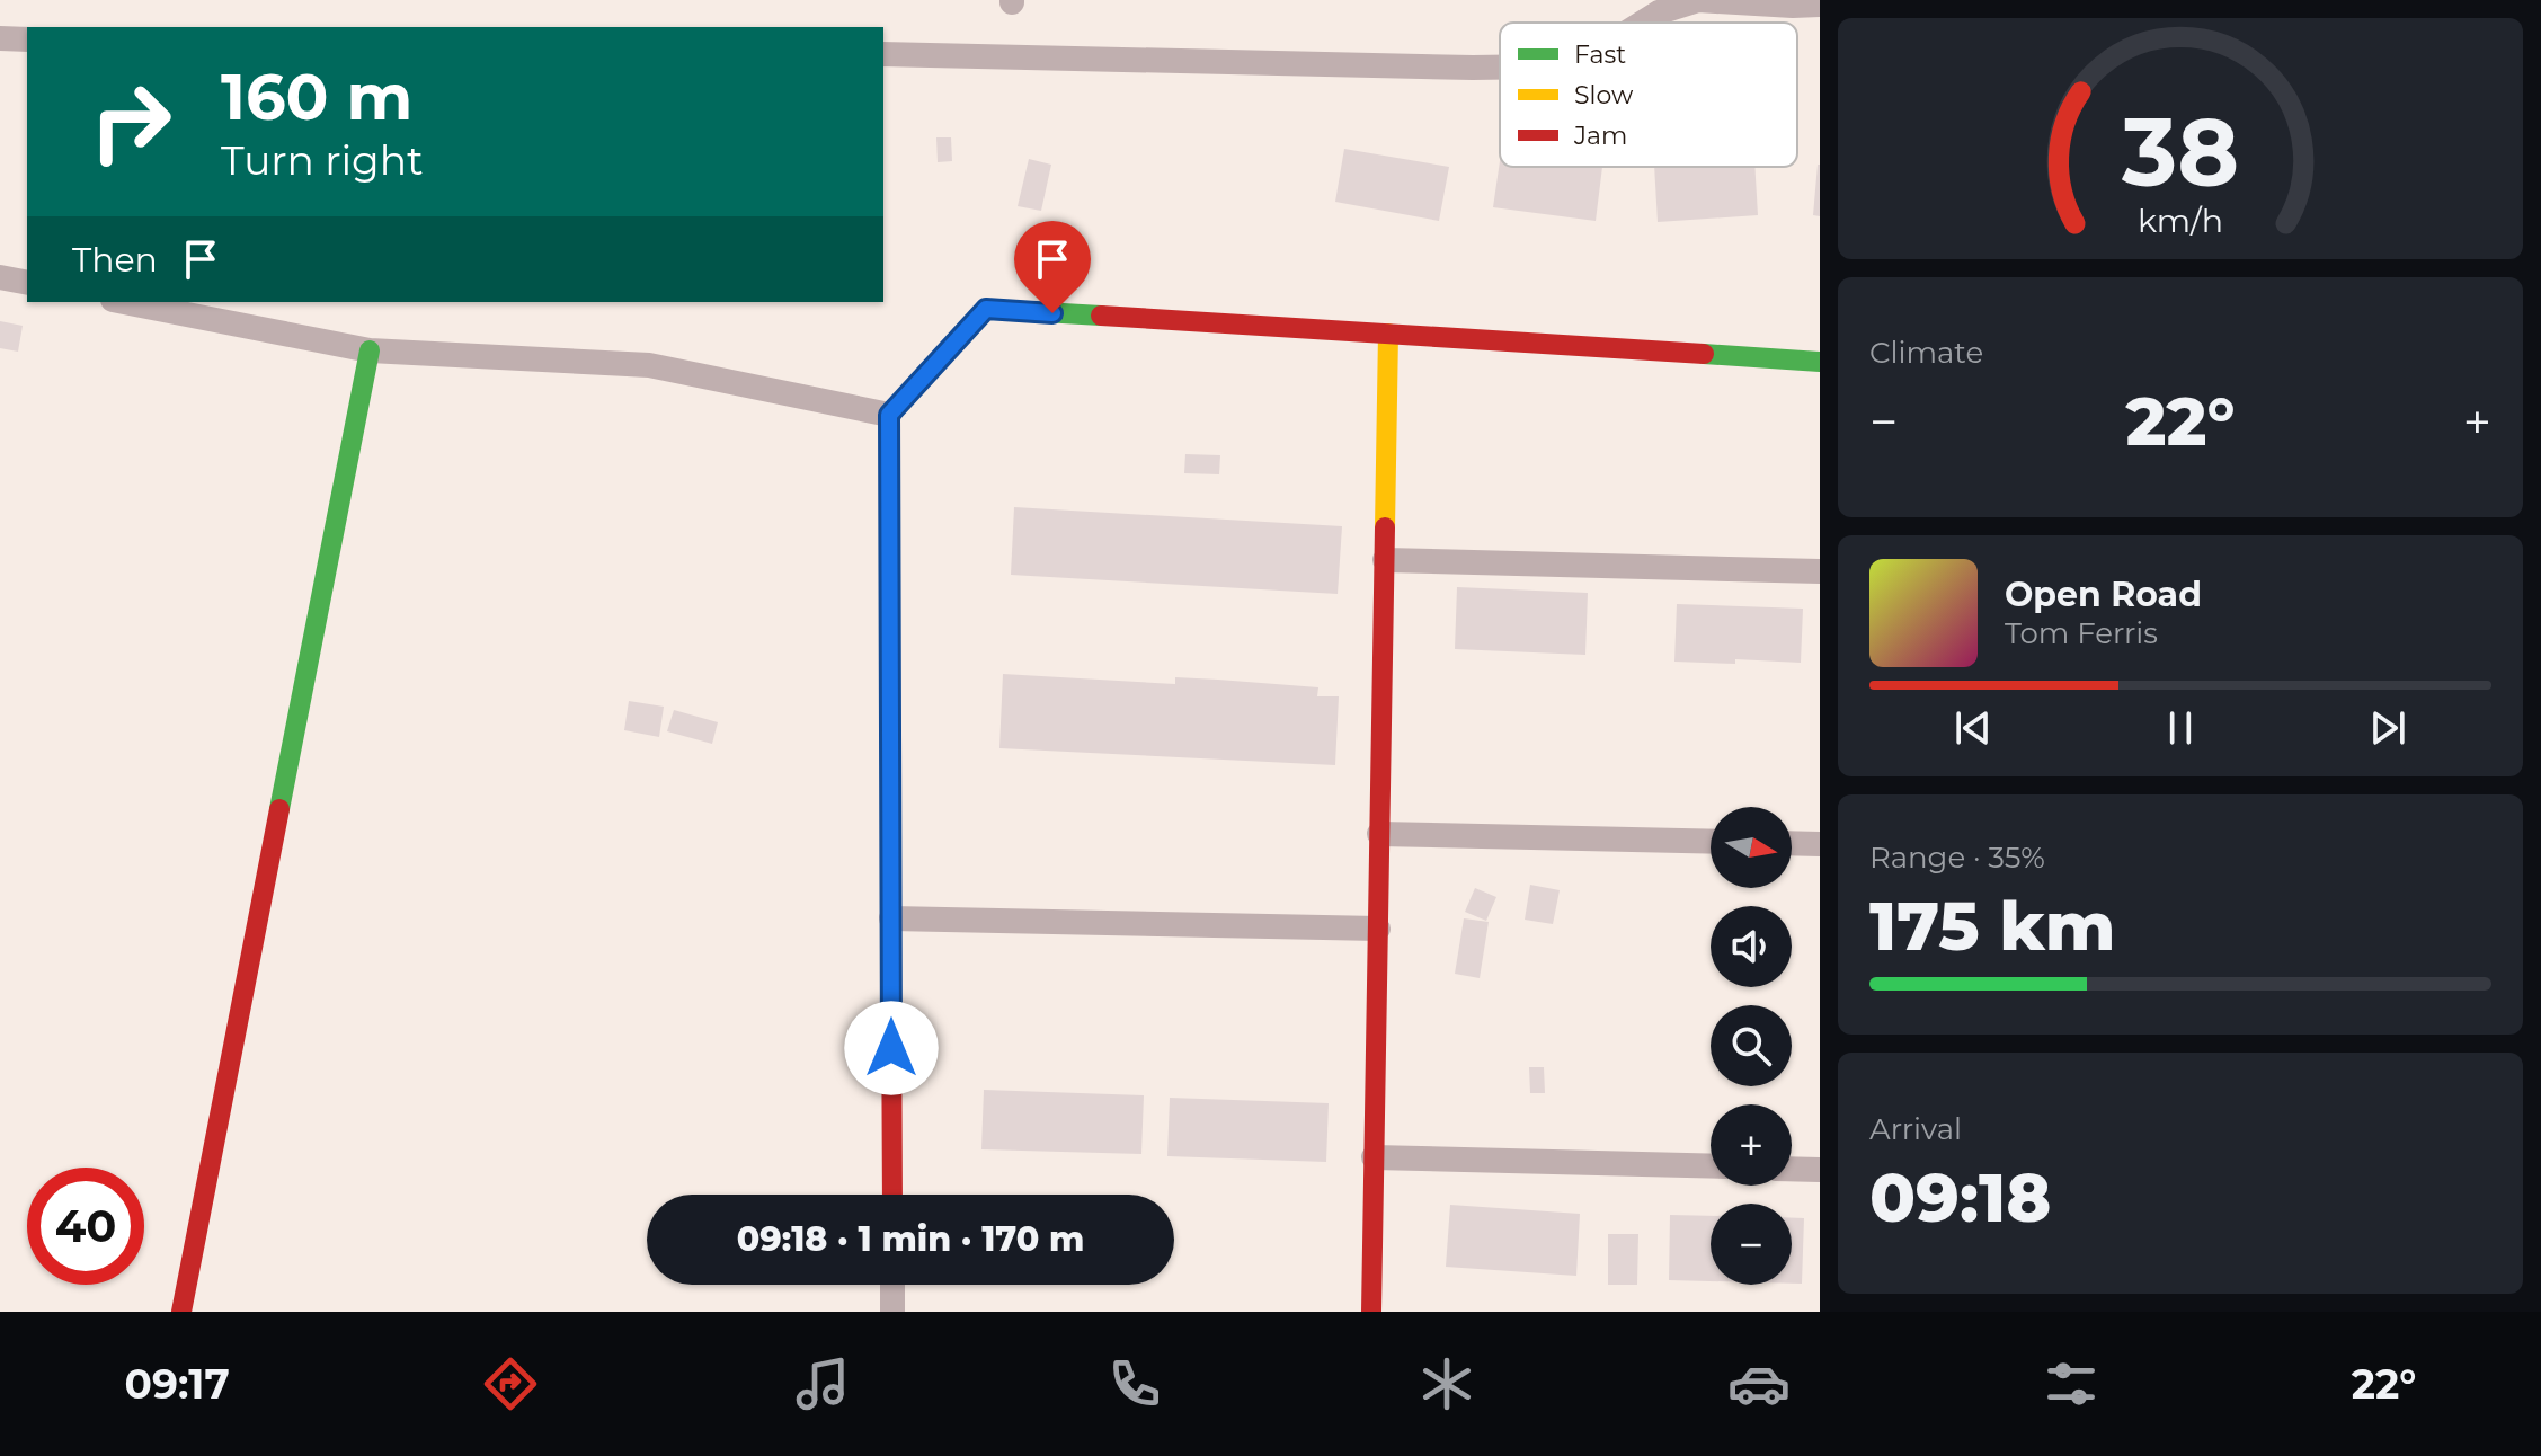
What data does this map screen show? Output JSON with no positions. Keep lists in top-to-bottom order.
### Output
{
  "legend": ["Fast", "Slow", "Jam"],
  "north": "right",
  "page": {
    "turn": ["160 m", "Turn right"],
    "then": "Then",
    "tile": [
      "Climate",
      ["Range · 35%", "175 km"],
      ["Arrival", "09:18"]
    ],
    "heat": ["−", "22°", "+"],
    "song": ["Open Road", "Tom Ferris"],
    "map_buttons": ["+", "−"],
    "limit": "40",
    "trip": "09:18 · 1 min · 170 m",
    "tabs": ["09:17", "22°"],
    "gauge": ["38", "km/h"]
  }
}
